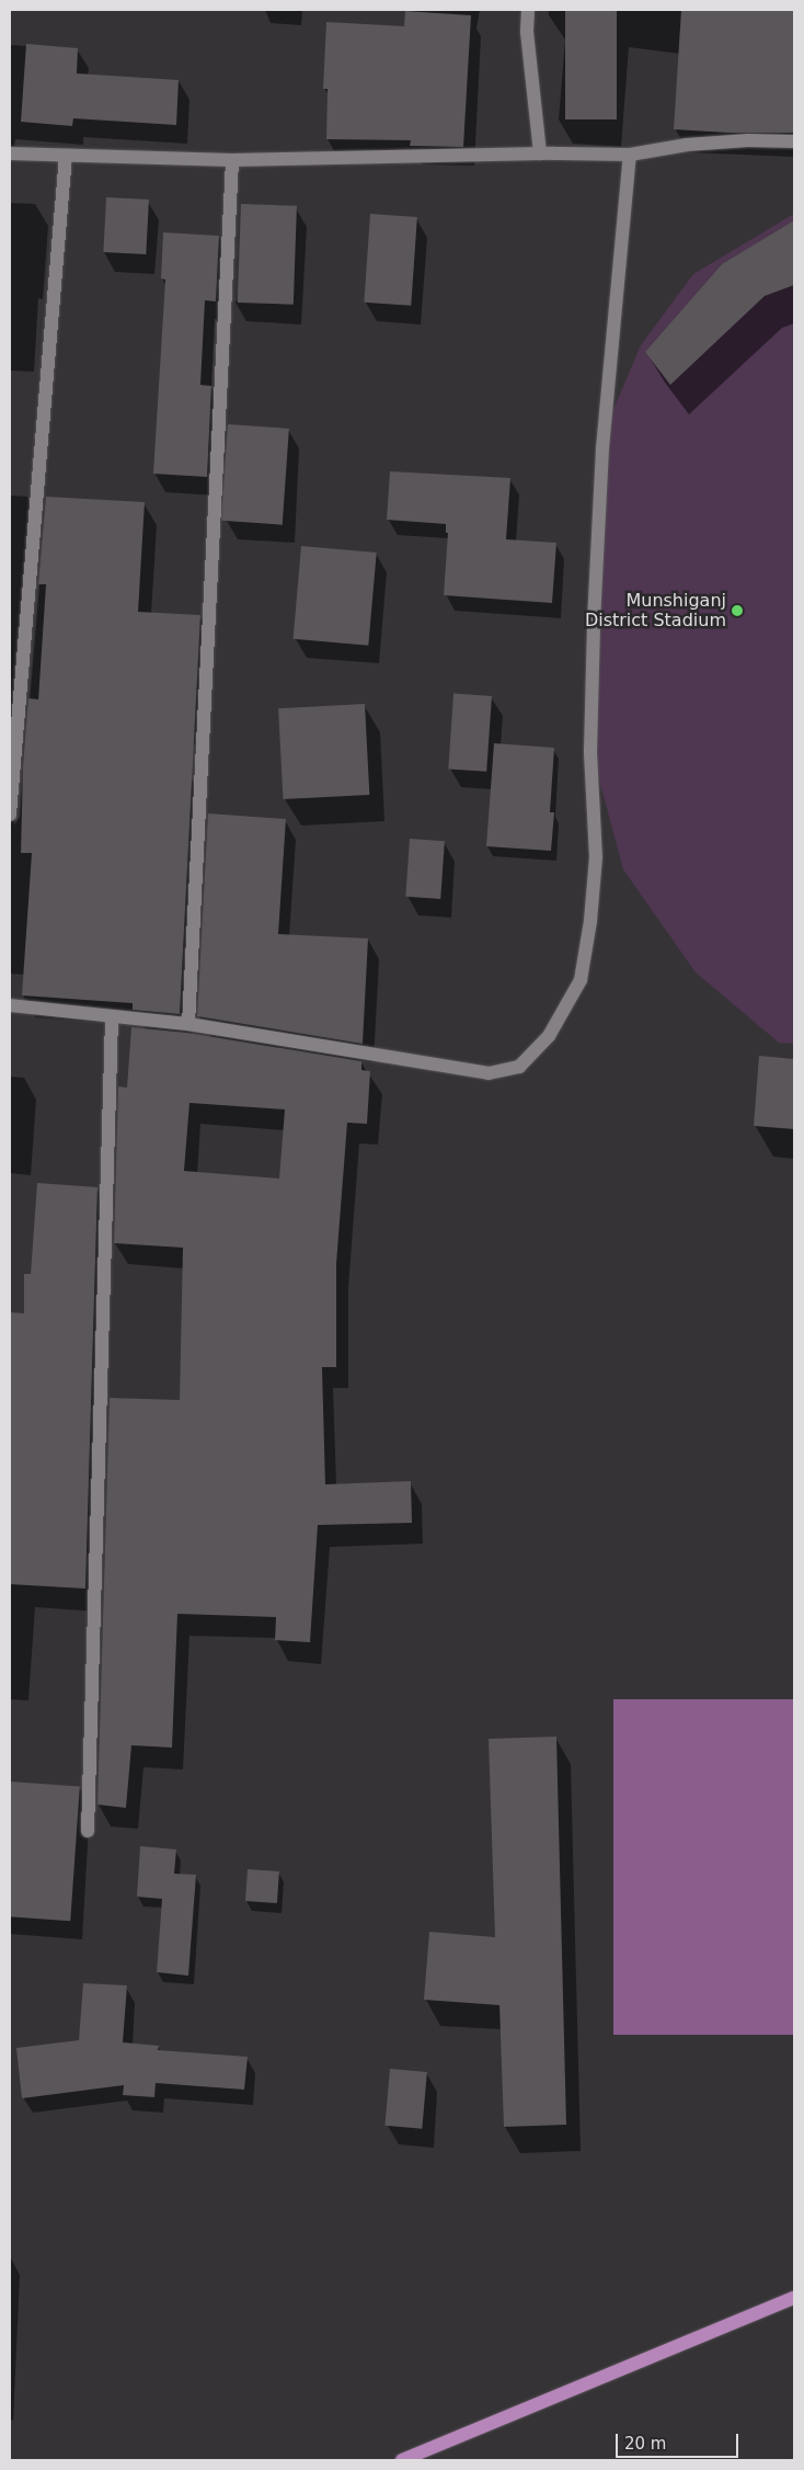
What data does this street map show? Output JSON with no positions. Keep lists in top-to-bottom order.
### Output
{
  "places": ["Munshiganj District Stadium"],
  "scale_bar": "20 m"
}
